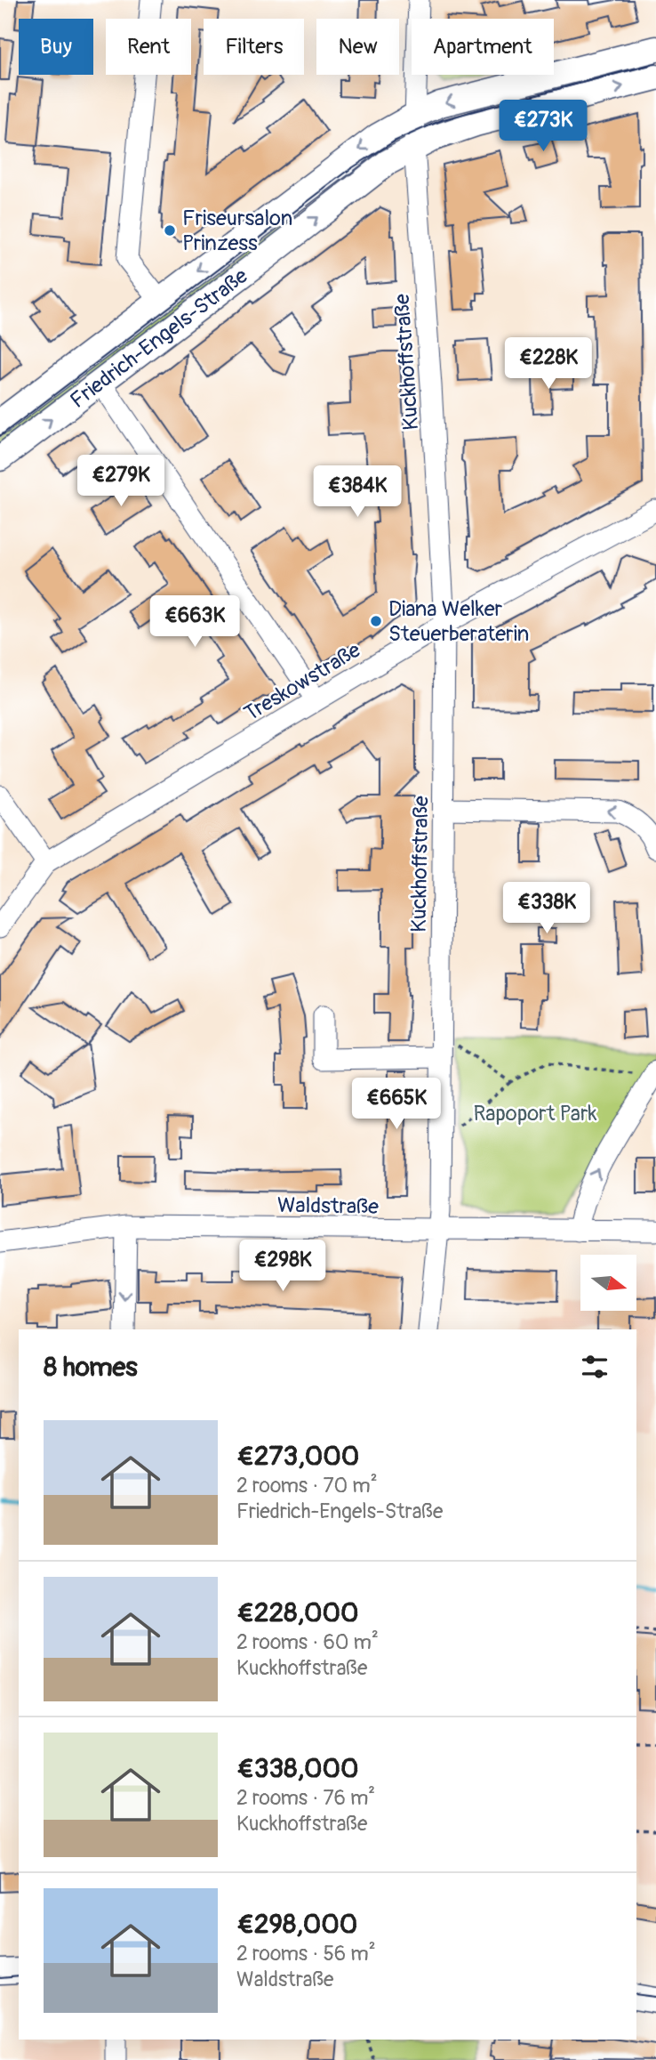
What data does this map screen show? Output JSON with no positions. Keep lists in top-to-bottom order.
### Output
{
  "streets": {
    "main road": ["Friedrich-Engels-Straße"],
    "street": ["Kuckhoffstraße", "Treskowstraße", "Waldstraße"]
  },
  "crossings": [
    ["Friedrich-Engels-Straße", "Kuckhoffstraße"],
    ["Kuckhoffstraße", "Treskowstraße"],
    ["Kuckhoffstraße", "Waldstraße"]
  ],
  "parks": ["Rapoport Park"],
  "places": ["Friseursalon Prinzess", "Diana Welker Steuerberaterin"],
  "north": "right",
  "page": {
    "chip": [
      "Buy",
      "Rent",
      "Filters",
      "New",
      "Apartment"
    ],
    "price": [
      "€273K",
      "€228K",
      "€279K",
      "€384K",
      "€663K",
      "€338K",
      "€665K",
      "€298K"
    ],
    "heading": "8 homes",
    "list": [
      {
        "name": "€273,000",
        "note": "2 rooms · 70 m² · Friedrich-Engels-Straße"
      },
      {
        "name": "€228,000",
        "note": "2 rooms · 60 m² · Kuckhoffstraße"
      },
      {
        "name": "€338,000",
        "note": "2 rooms · 76 m² · Kuckhoffstraße"
      },
      {
        "name": "€298,000",
        "note": "2 rooms · 56 m² · Waldstraße"
      }
    ]
  }
}
